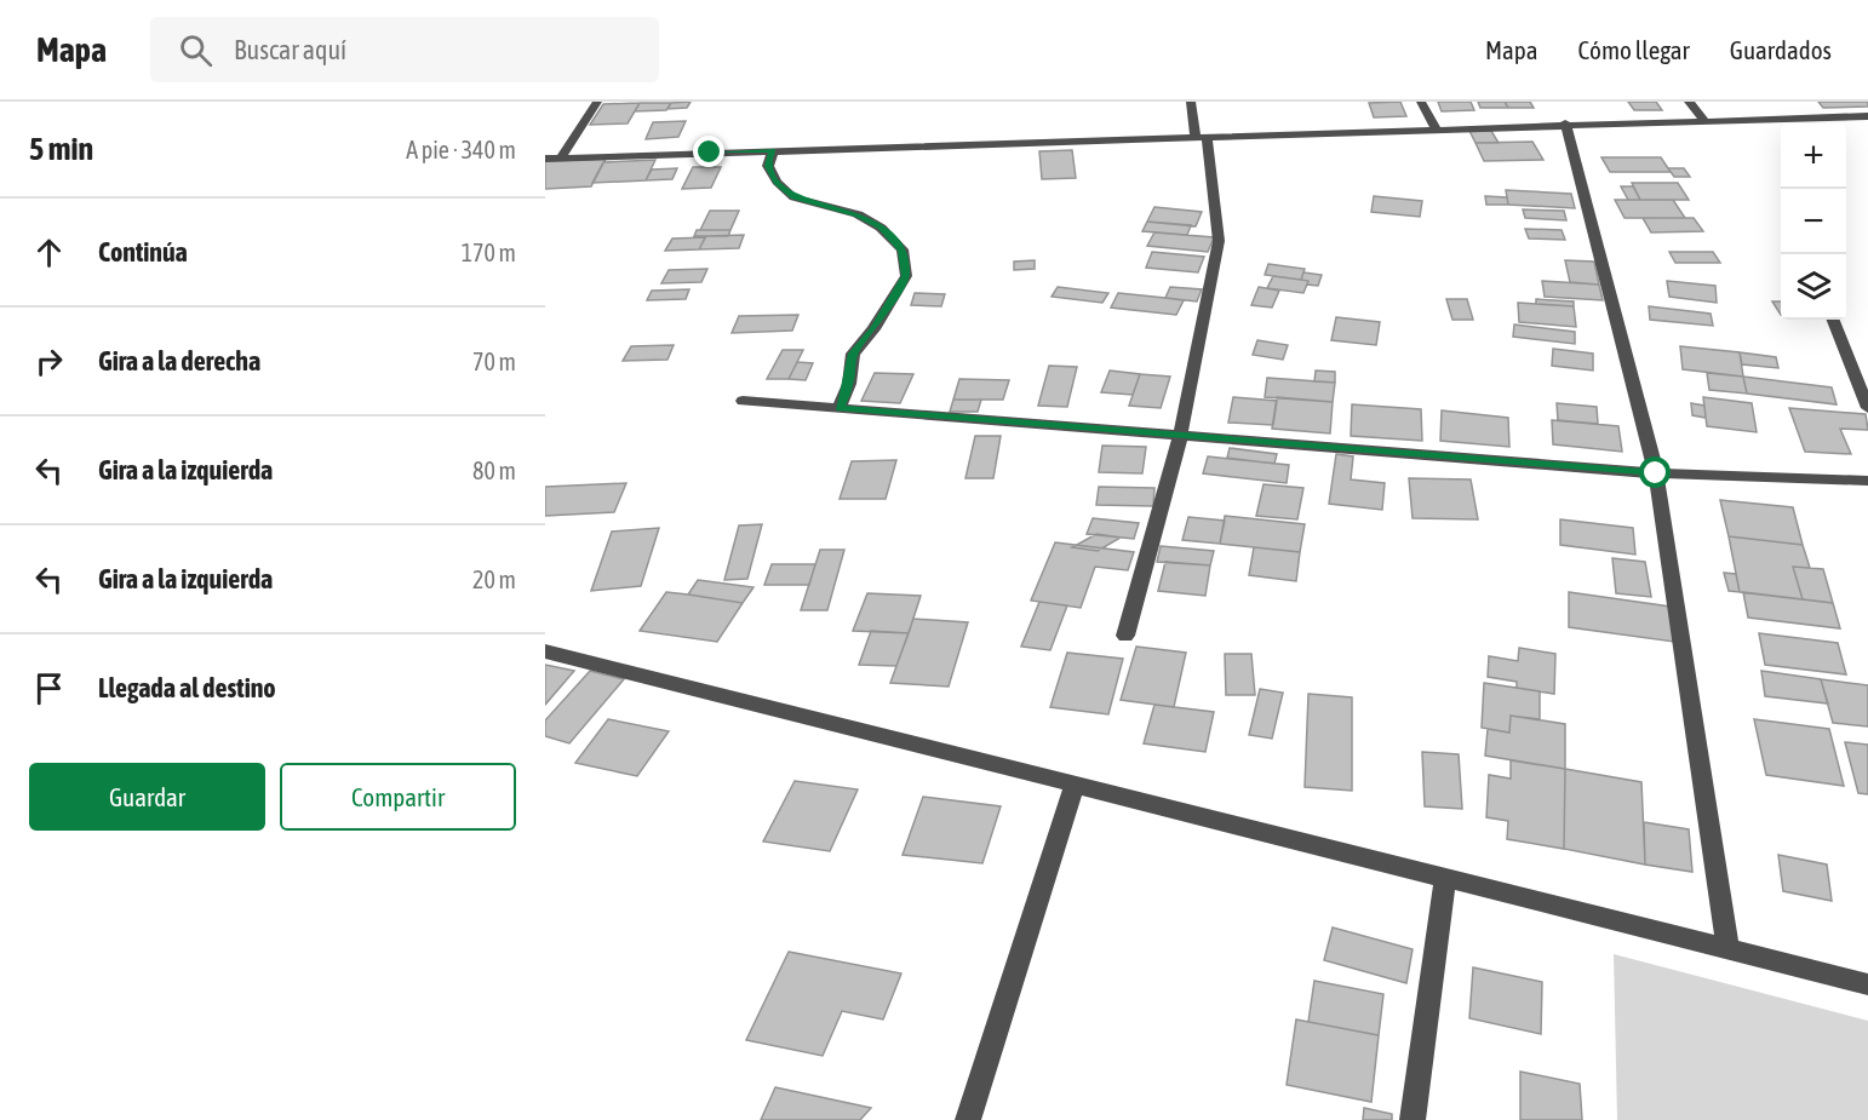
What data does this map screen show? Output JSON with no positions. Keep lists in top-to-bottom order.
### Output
{
  "page": {
    "header": "Mapa",
    "search": "Buscar aquí",
    "nav": ["Mapa", "Cómo llegar", "Guardados"],
    "heading": ["5 min", "A pie · 340 m"],
    "map_buttons": ["+", "−"],
    "list": [
      ["Continúa", "170 m"],
      ["Gira a la derecha", "70 m"],
      ["Gira a la izquierda", "80 m"],
      ["Gira a la izquierda", "20 m"],
      "Llegada al destino"
    ],
    "buttons": ["Guardar", "Compartir"]
  }
}
